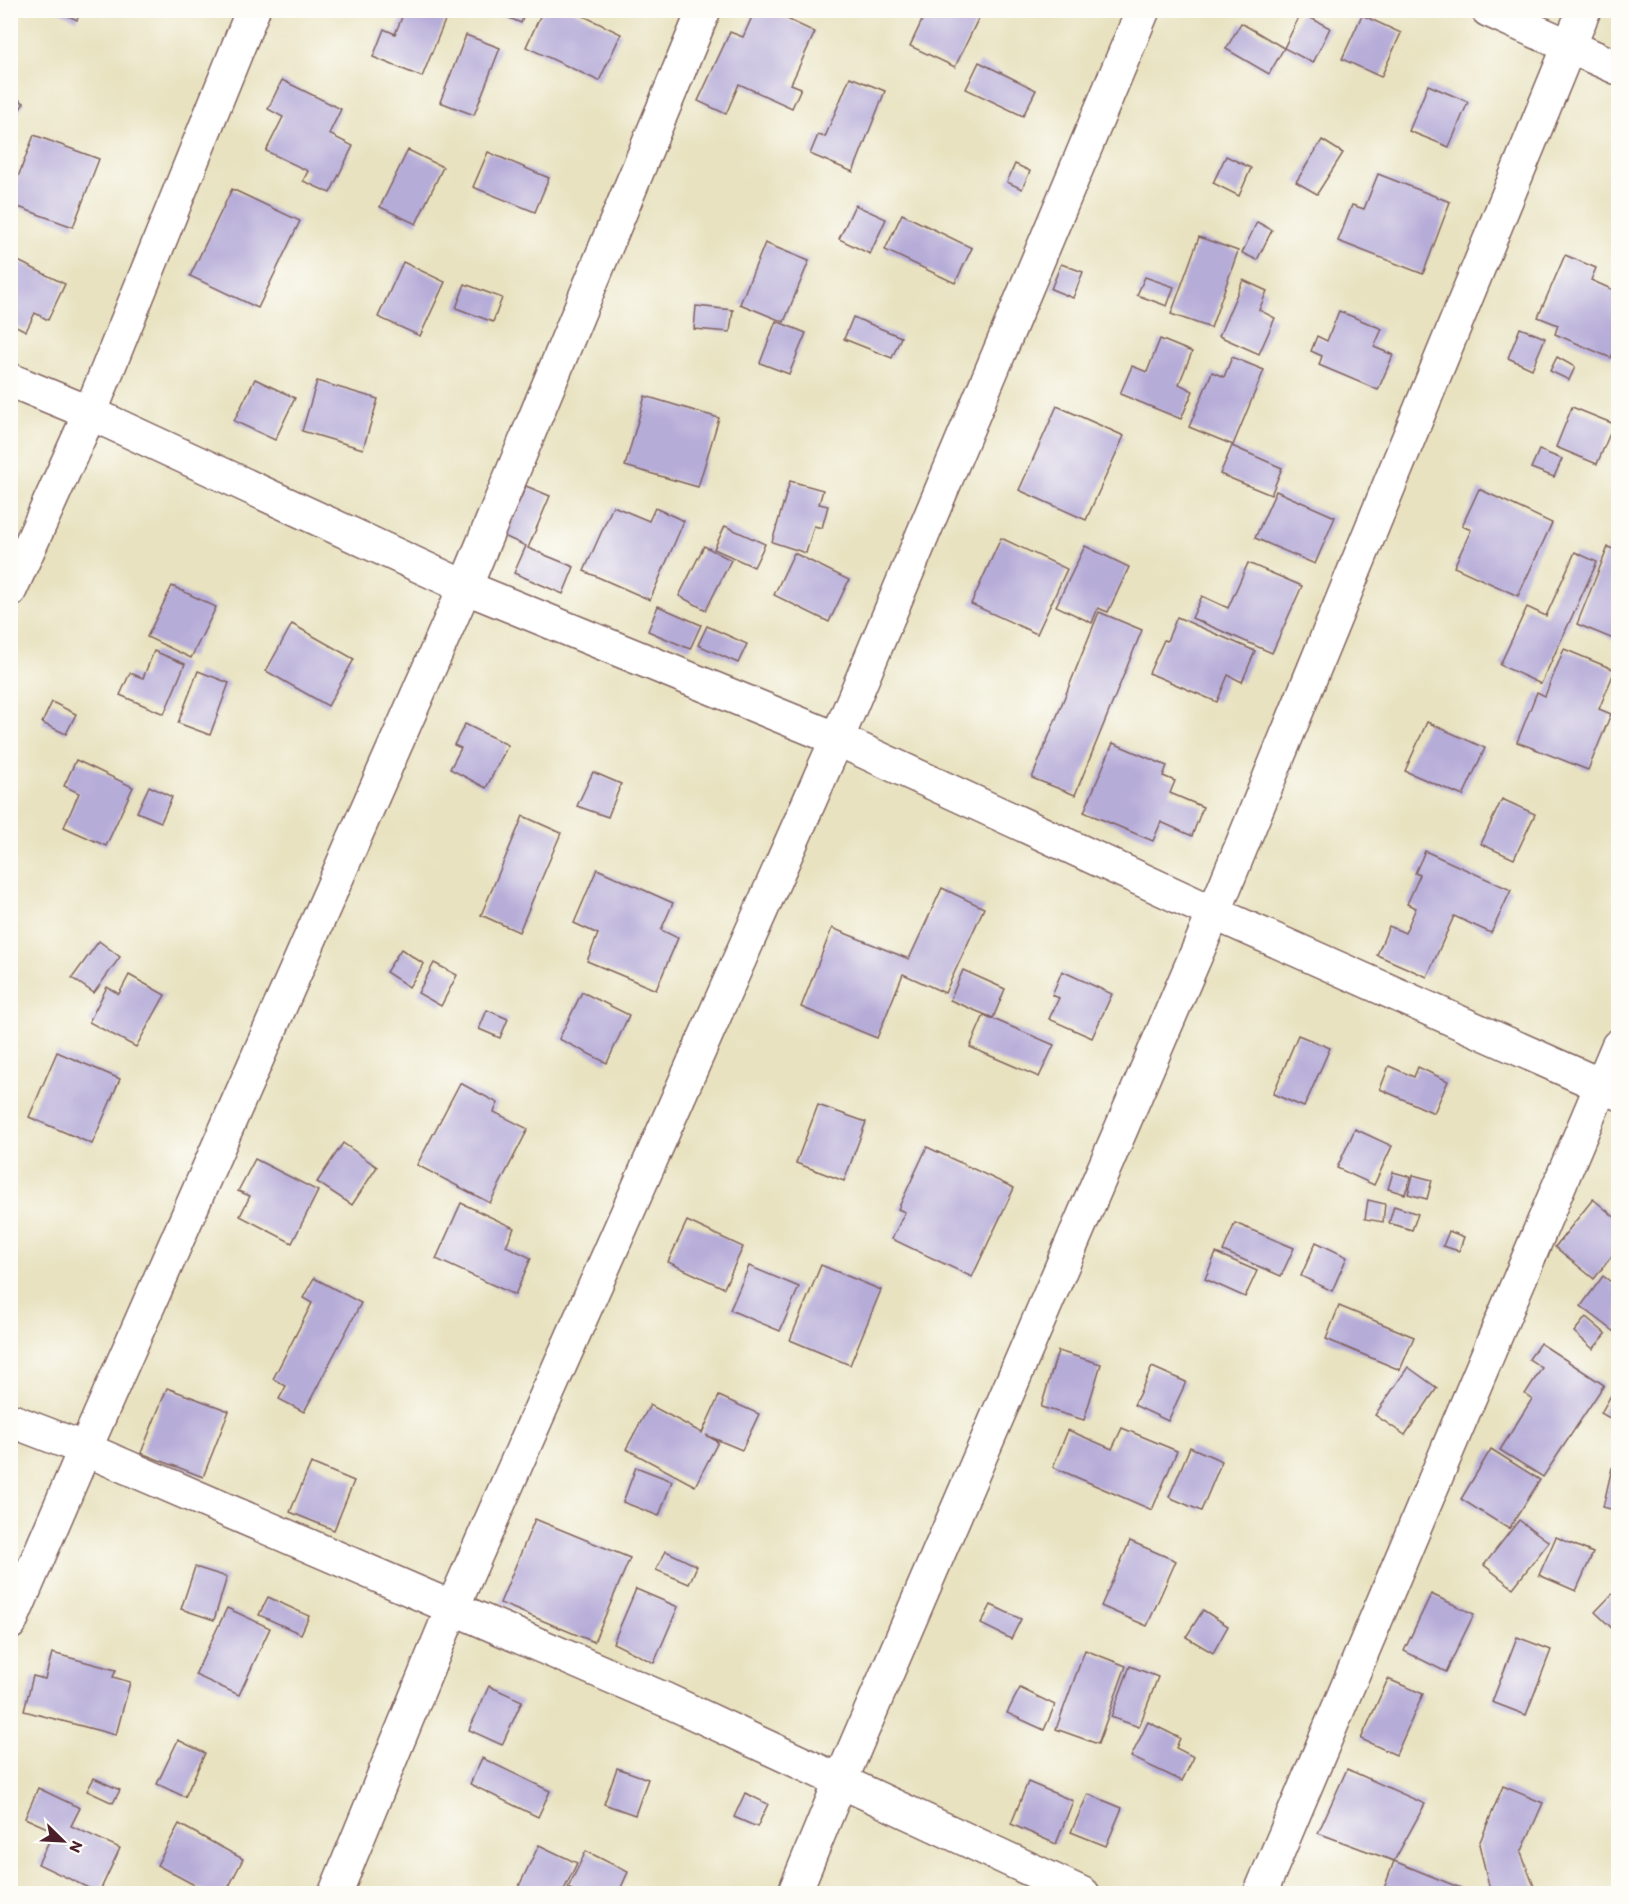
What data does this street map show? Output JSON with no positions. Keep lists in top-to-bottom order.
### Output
{
  "north": "bottom right"
}
